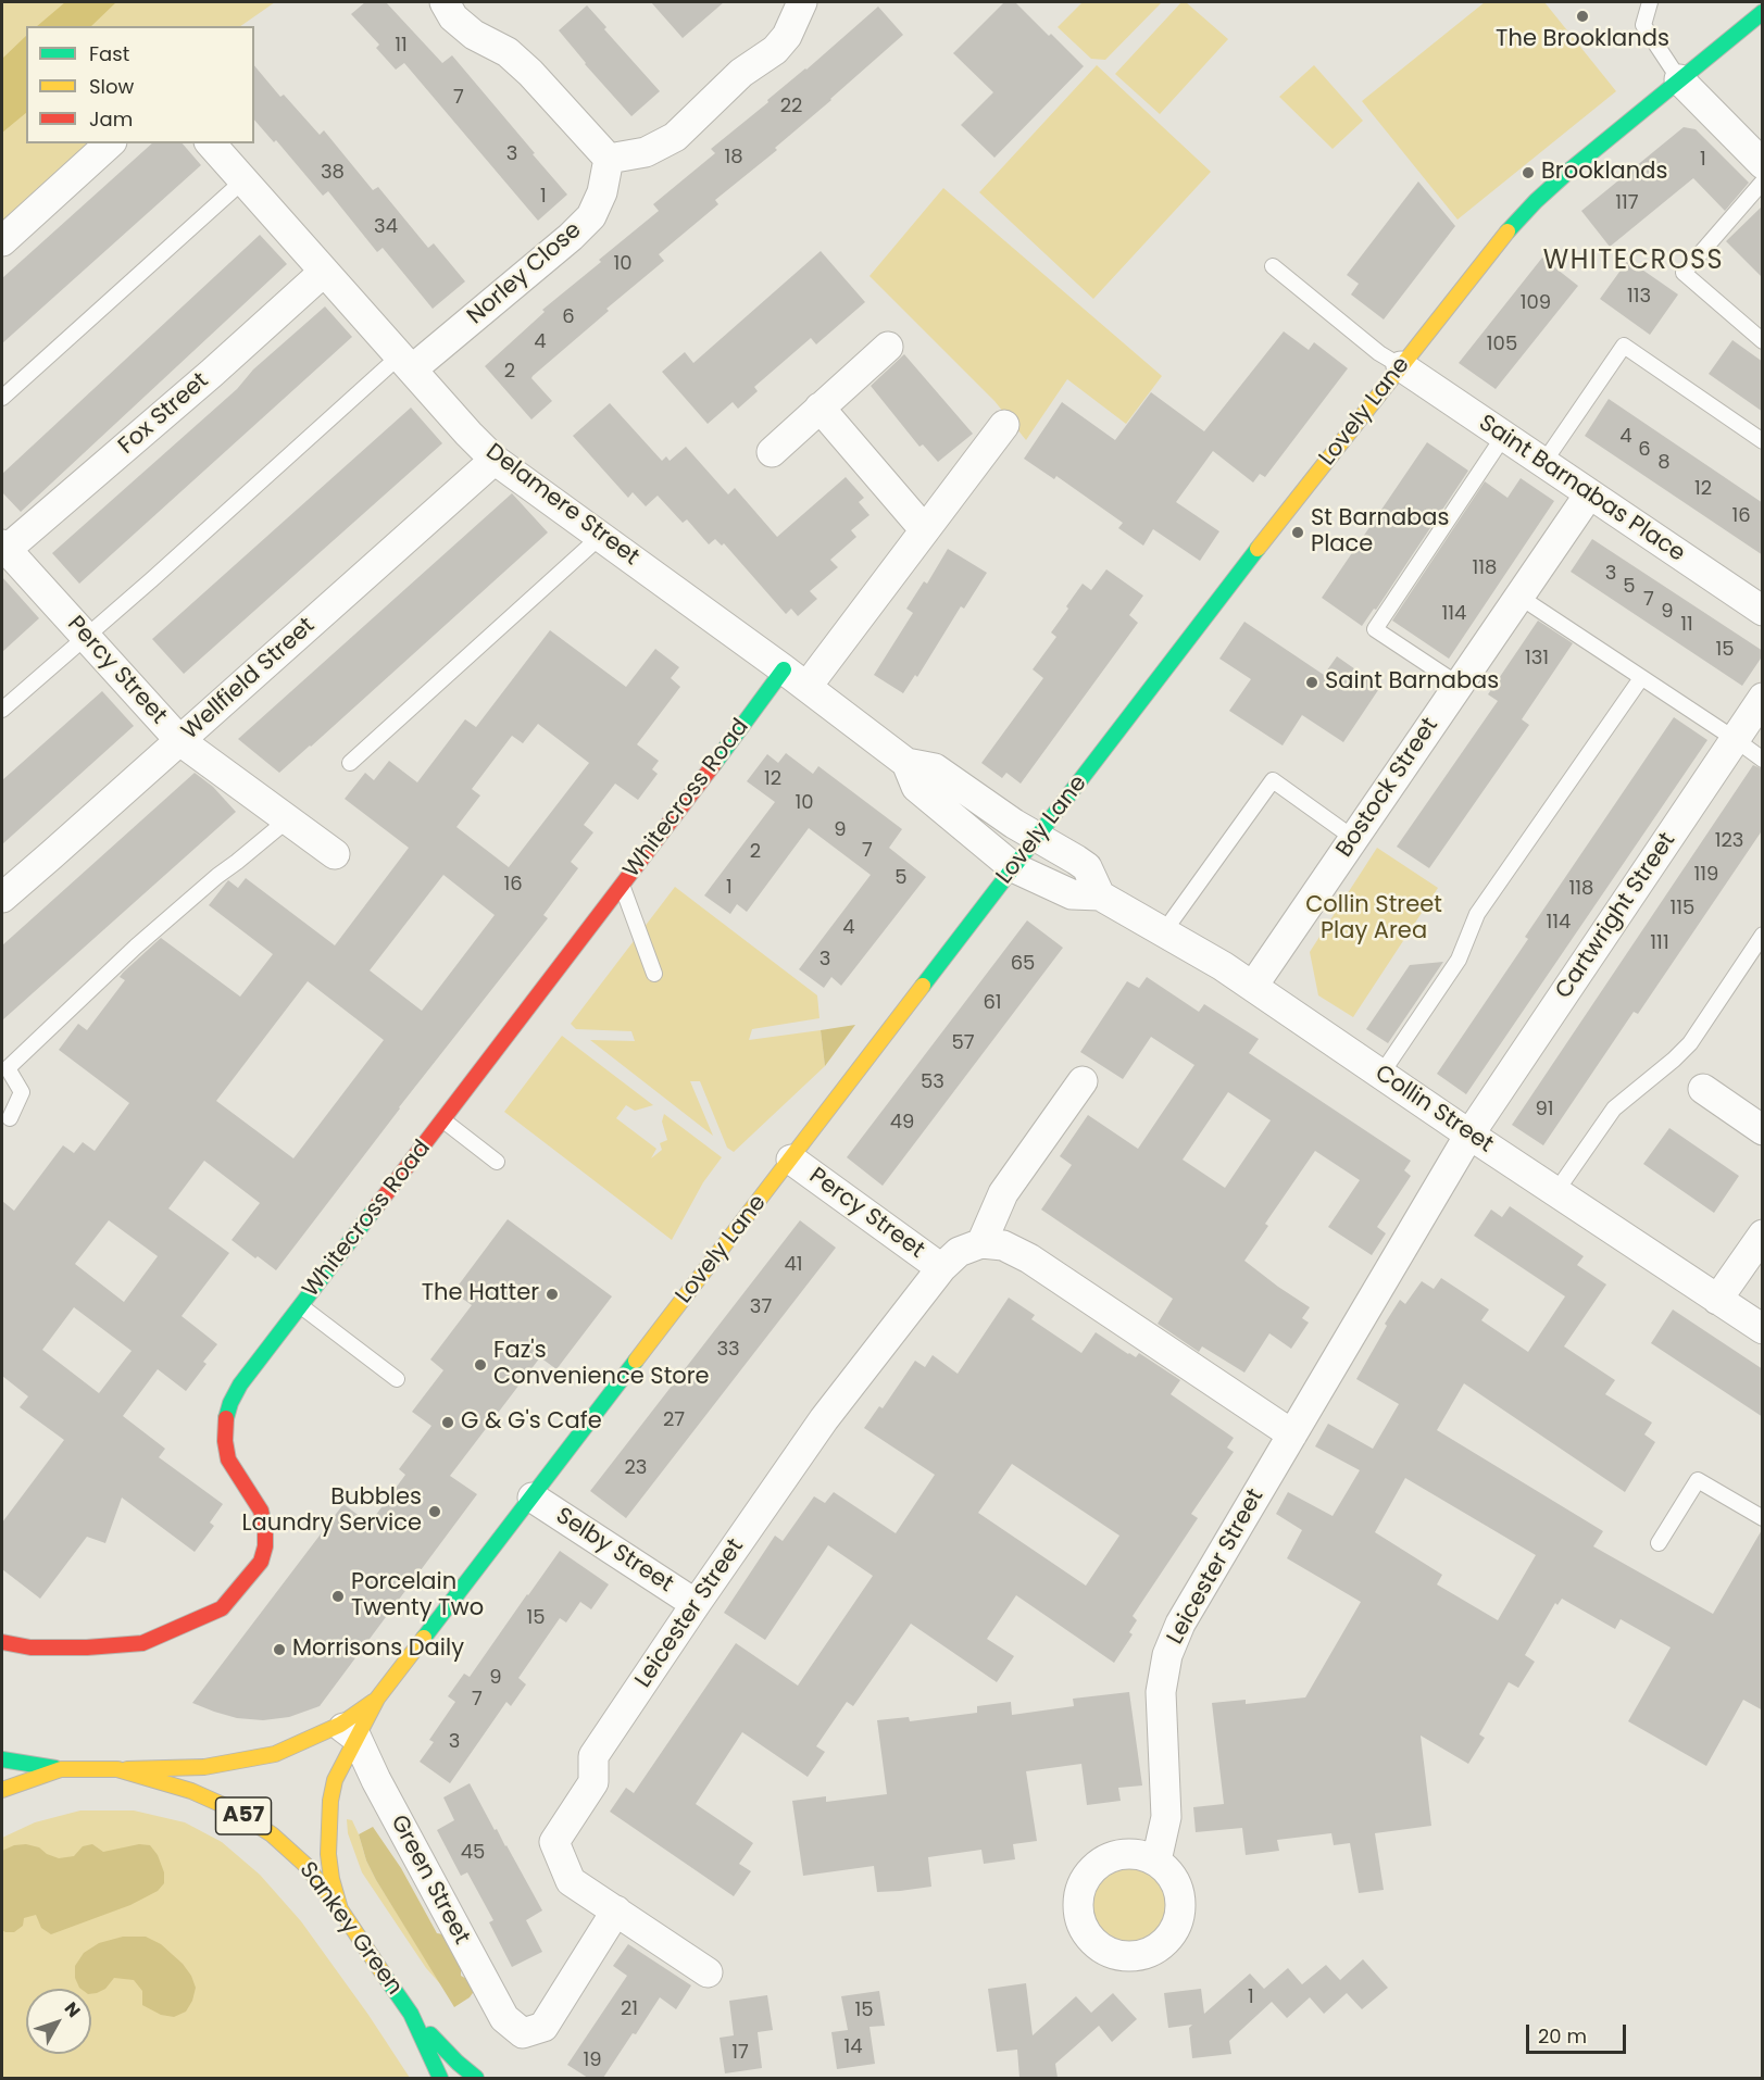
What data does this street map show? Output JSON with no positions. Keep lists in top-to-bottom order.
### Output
{
  "streets": {
    "main road": [
      "Lovely Lane",
      "Whitecross Road",
      "A57",
      "Sankey Green"
    ],
    "street": [
      "Norley Close",
      "Fox Street",
      "Saint Barnabas Place",
      "Delamere Street",
      "Percy Street",
      "Wellfield Street",
      "Bostock Street",
      "Cartwright Street",
      "Collin Street",
      "Selby Street",
      "Leicester Street",
      "Green Street"
    ]
  },
  "crossings": [
    ["Norley Close", "Delamere Street"],
    ["Lovely Lane", "Saint Barnabas Place"],
    ["Lovely Lane", "Delamere Street"],
    ["Lovely Lane", "Percy Street"],
    ["Lovely Lane", "Collin Street"],
    ["Lovely Lane", "Selby Street"],
    ["Lovely Lane", "Green Street"],
    ["Lovely Lane", "Sankey Green"],
    ["Fox Street", "Delamere Street"],
    ["Fox Street", "Percy Street"],
    ["Saint Barnabas Place", "Bostock Street"],
    ["Delamere Street", "Wellfield Street"],
    ["Delamere Street", "Whitecross Road"],
    ["Delamere Street", "Collin Street"],
    ["Percy Street", "Wellfield Street"],
    ["Percy Street", "Leicester Street"],
    ["Bostock Street", "Collin Street"],
    ["Cartwright Street", "Collin Street"],
    ["Cartwright Street", "Leicester Street"],
    ["Collin Street", "Leicester Street"],
    ["Selby Street", "Leicester Street"],
    ["Leicester Street", "Green Street"],
    ["A57", "Sankey Green"]
  ],
  "districts": ["WHITECROSS"],
  "parks": ["Collin Street Play Area"],
  "places": [
    "The Brooklands",
    "Brooklands",
    "St Barnabas Place",
    "Saint Barnabas",
    "The Hatter",
    "Faz's Convenience Store",
    "G & G's Cafe",
    "Bubbles Laundry Service",
    "Porcelain Twenty Two",
    "Morrisons Daily"
  ],
  "house_numbers": [
    "11",
    "7",
    "22",
    "3",
    "18",
    "1",
    "38",
    "1",
    "117",
    "34",
    "10",
    "113",
    "109",
    "6",
    "4",
    "105",
    "2",
    "4",
    "6",
    "8",
    "12",
    "16",
    "118",
    "3",
    "5",
    "7",
    "9",
    "114",
    "11",
    "15",
    "131",
    "12",
    "10",
    "9",
    "123",
    "7",
    "2",
    "119",
    "5",
    "16",
    "1",
    "118",
    "115",
    "114",
    "4",
    "111",
    "3",
    "65",
    "61",
    "57",
    "53",
    "91",
    "49",
    "41",
    "37",
    "33",
    "27",
    "23",
    "15",
    "9",
    "7",
    "3",
    "45",
    "1",
    "21",
    "15",
    "14",
    "17",
    "19"
  ],
  "legend": ["Fast", "Slow", "Jam"],
  "scale_bar": "20 m",
  "north": "top right"
}
